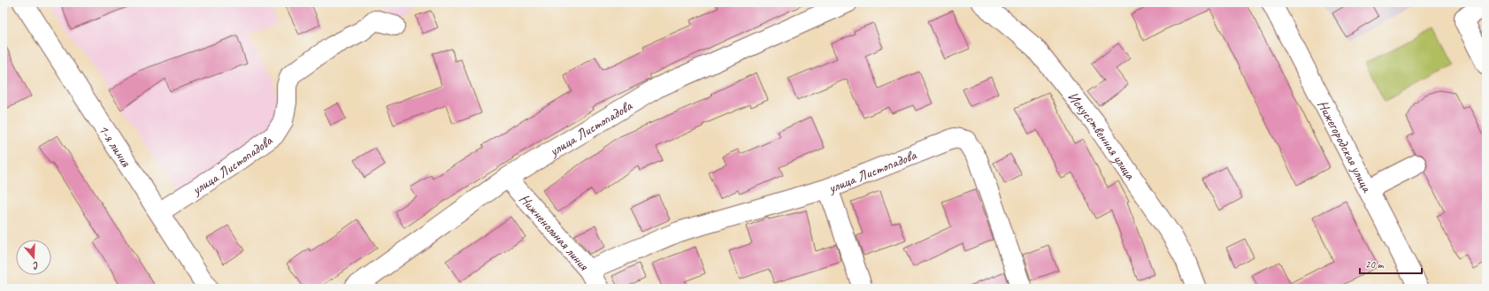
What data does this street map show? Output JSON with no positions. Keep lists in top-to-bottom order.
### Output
{
  "streets": {
    "street": [
      "улица Листопадова",
      "Искусственная улица",
      "1-я линия",
      "Нижегородская улица",
      "Нижненольная линия"
    ]
  },
  "crossings": [
    ["улица Листопадова", "1-я линия"],
    ["улица Листопадова", "Нижненольная линия"]
  ],
  "scale_bar": "20 m",
  "north": "bottom"
}
